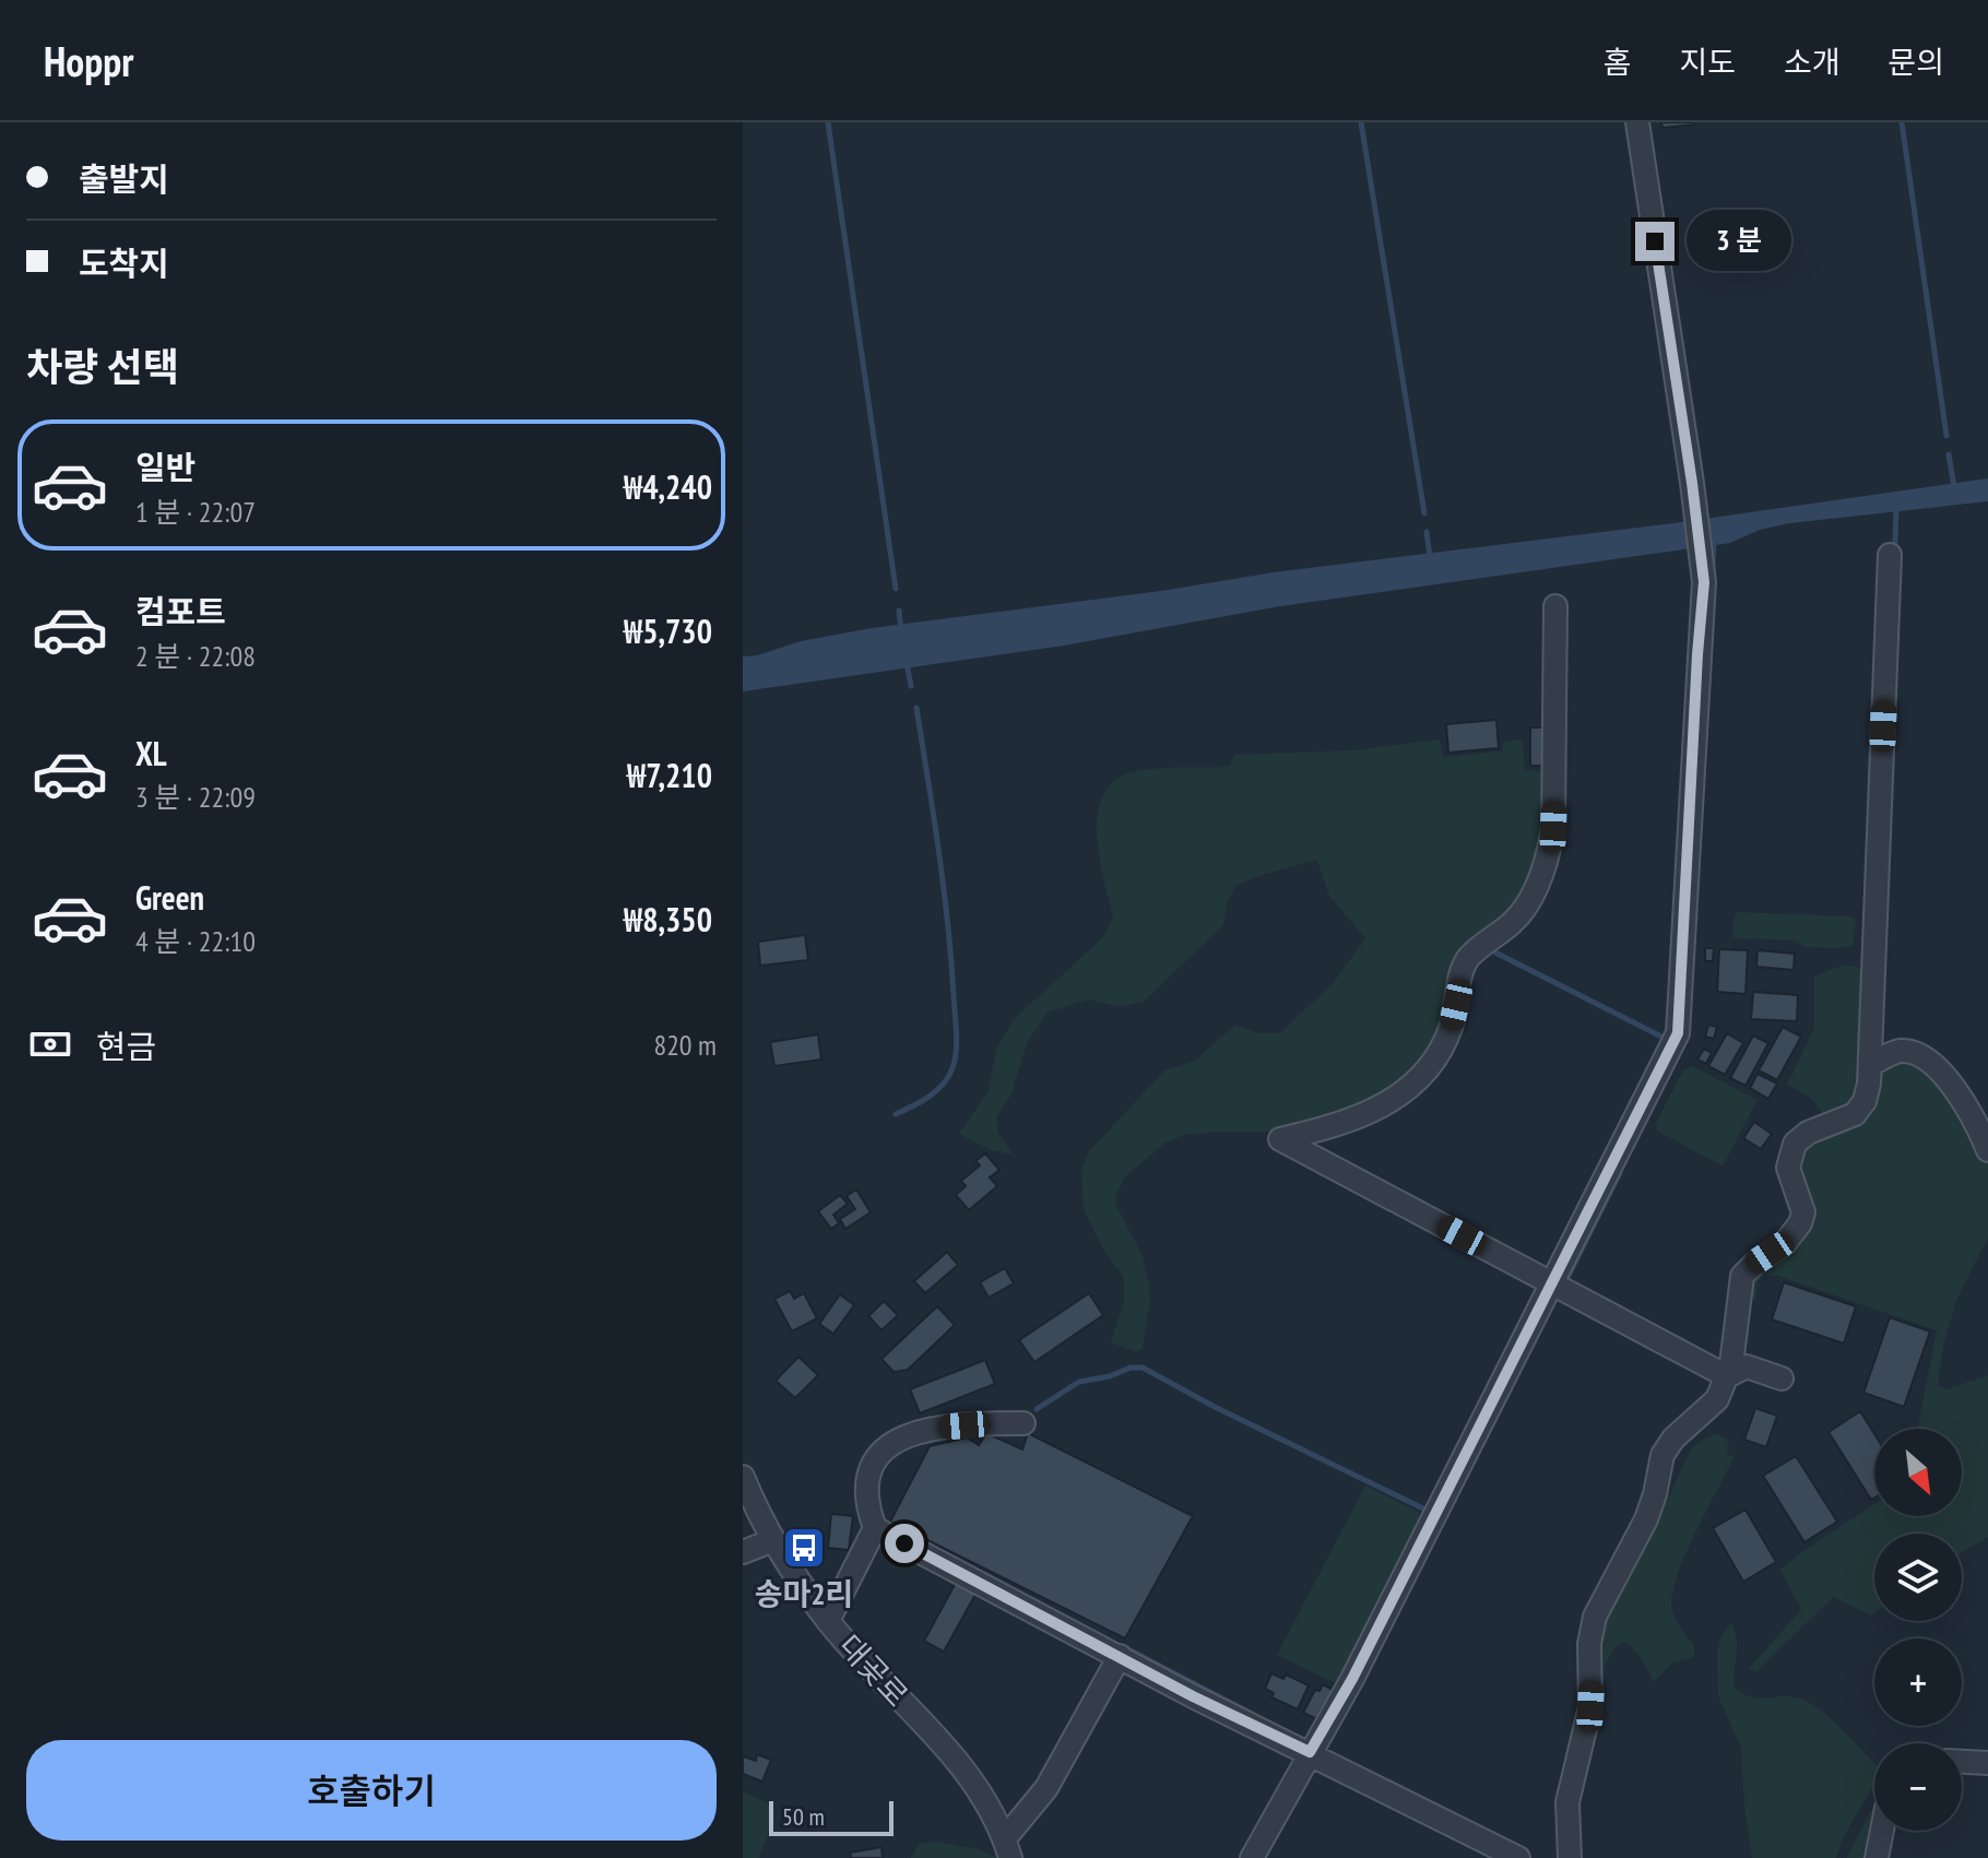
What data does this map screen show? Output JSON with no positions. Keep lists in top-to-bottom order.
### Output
{
  "streets": {
    "street": ["대곶로"]
  },
  "places": {
    "bus stop": ["송마2리"]
  },
  "scale_bar": "50 m",
  "north": "bottom right",
  "page": {
    "header": "Hoppr",
    "nav": [
      "홈",
      "지도",
      "소개",
      "문의"
    ],
    "banner": ["출발지", "도착지"],
    "bubble": "3 분",
    "heading": "차량 선택",
    "list": [
      {
        "name": "일반",
        "note": "1 분 · 22:07",
        "value": "₩4,240"
      },
      {
        "name": "컴포트",
        "note": "2 분 · 22:08",
        "value": "₩5,730"
      },
      {
        "name": "XL",
        "note": "3 분 · 22:09",
        "value": "₩7,210"
      },
      {
        "name": "Green",
        "note": "4 분 · 22:10",
        "value": "₩8,350"
      }
    ],
    "pay": ["현금", "820 m"],
    "map_buttons": ["+", "−"],
    "buttons": "호출하기",
    "scale": "50 m"
  }
}
